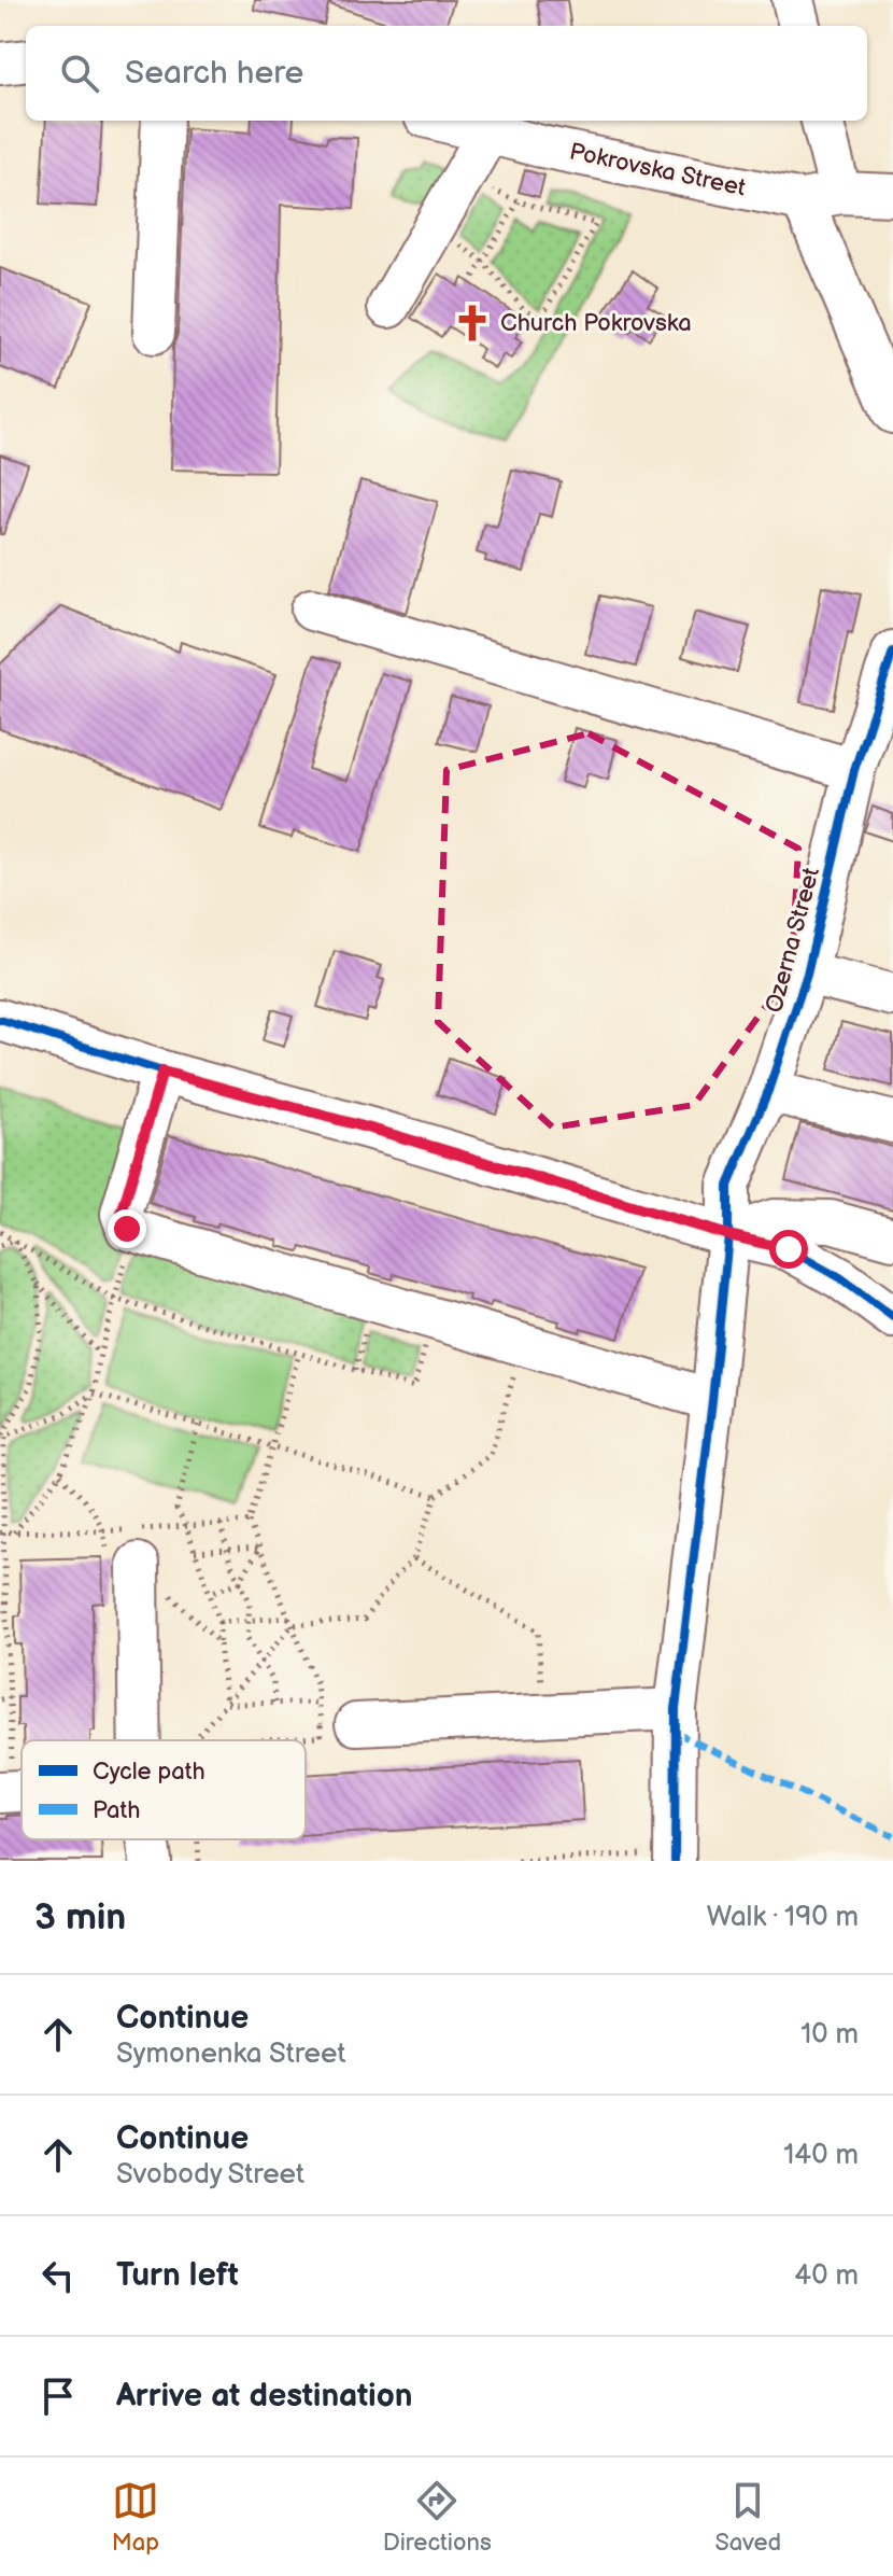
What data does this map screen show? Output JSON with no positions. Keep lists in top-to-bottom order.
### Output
{
  "streets": {
    "street": ["Pokrovska Street", "Ozerna Street"]
  },
  "places": {
    "church": ["Church Pokrovska"]
  },
  "legend": ["Cycle path", "Path"],
  "page": {
    "search": "Search here",
    "heading": ["3 min", "Walk · 190 m"],
    "list": [
      ["Continue", "Symonenka Street", "10 m"],
      ["Continue", "Svobody Street", "140 m"],
      ["Turn left", "40 m"],
      "Arrive at destination"
    ],
    "nav": ["Map", "Directions", "Saved"]
  }
}
